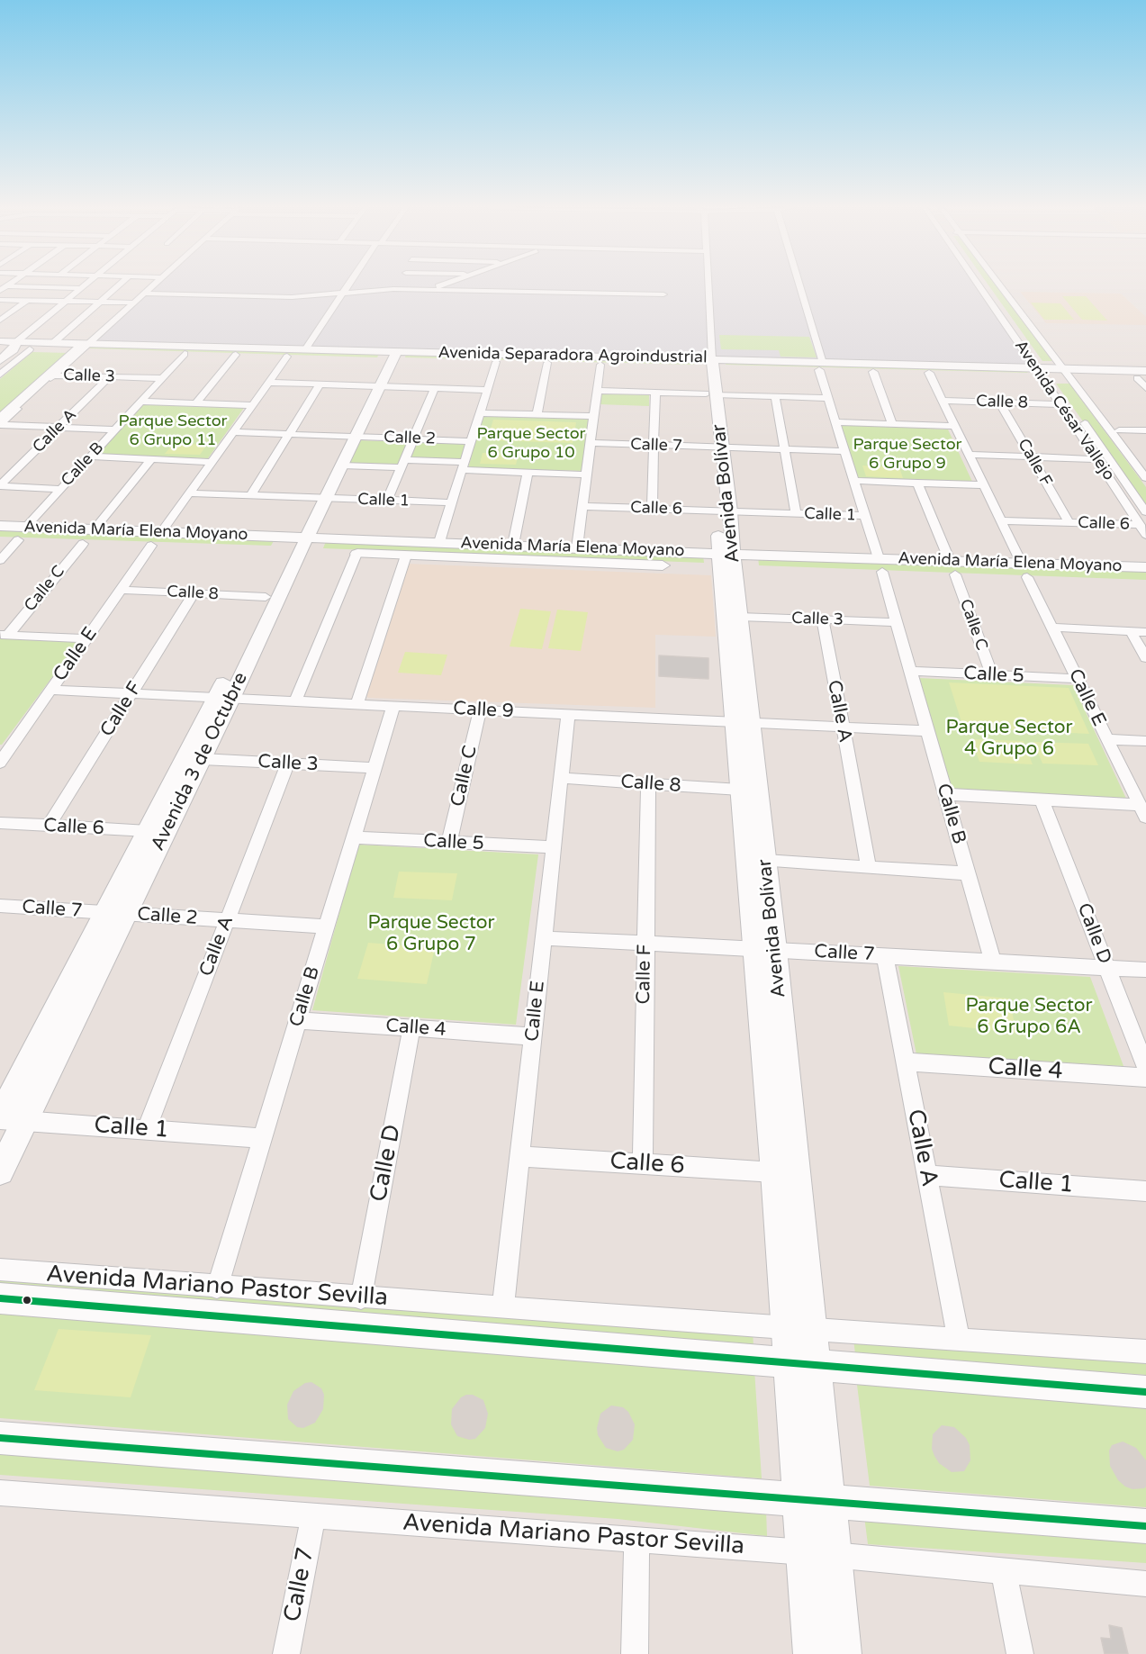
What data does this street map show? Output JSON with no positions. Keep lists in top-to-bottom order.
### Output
{
  "streets": {
    "street": [
      "Avenida Separadora Agroindustrial",
      "Calle 3",
      "Calle 8",
      "Avenida César Vallejo",
      "Calle A",
      "Calle 2",
      "Calle 7",
      "Calle F",
      "Calle B",
      "Avenida Bolívar",
      "Calle 1",
      "Calle 6",
      "Avenida María Elena Moyano",
      "Calle C",
      "Calle E",
      "Calle 5",
      "Calle 9",
      "Avenida 3 de Octubre",
      "Calle D",
      "Calle 4",
      "Avenida Mariano Pastor Sevilla"
    ]
  },
  "crossings": [
    ["Avenida Separadora Agroindustrial", "Avenida César Vallejo"],
    ["Avenida Separadora Agroindustrial", "Calle B"],
    ["Avenida Separadora Agroindustrial", "Avenida Bolívar"],
    ["Avenida Separadora Agroindustrial", "Calle E"],
    ["Avenida Separadora Agroindustrial", "Avenida 3 de Octubre"],
    ["Calle 3", "Calle A"],
    ["Calle 3", "Calle B"],
    ["Calle 3", "Avenida Bolívar"],
    ["Calle 3", "Avenida 3 de Octubre"],
    ["Calle 8", "Avenida César Vallejo"],
    ["Calle 8", "Calle F"],
    ["Calle 8", "Avenida Bolívar"],
    ["Calle 8", "Calle E"],
    ["Calle 8", "Avenida 3 de Octubre"],
    ["Avenida César Vallejo", "Calle 6"],
    ["Calle A", "Calle 2"],
    ["Calle A", "Calle 7"],
    ["Calle A", "Calle 1"],
    ["Calle A", "Calle 4"],
    ["Calle A", "Avenida Mariano Pastor Sevilla"],
    ["Calle 2", "Calle 7"],
    ["Calle 2", "Calle B"],
    ["Calle 2", "Avenida 3 de Octubre"],
    ["Calle 7", "Calle F"],
    ["Calle 7", "Calle B"],
    ["Calle 7", "Avenida Bolívar"],
    ["Calle 7", "Calle E"],
    ["Calle 7", "Avenida 3 de Octubre"],
    ["Calle 7", "Calle D"],
    ["Calle 7", "Avenida Mariano Pastor Sevilla"],
    ["Calle F", "Calle 6"],
    ["Calle B", "Calle 1"],
    ["Calle B", "Avenida María Elena Moyano"],
    ["Calle B", "Calle 5"],
    ["Calle B", "Calle 9"],
    ["Calle B", "Calle 4"],
    ["Calle B", "Avenida Mariano Pastor Sevilla"],
    ["Avenida Bolívar", "Calle 1"],
    ["Avenida Bolívar", "Calle 6"],
    ["Avenida Bolívar", "Avenida María Elena Moyano"],
    ["Avenida Bolívar", "Calle 9"],
    ["Avenida Bolívar", "Avenida Mariano Pastor Sevilla"],
    ["Calle 1", "Calle 6"],
    ["Calle 1", "Avenida 3 de Octubre"],
    ["Calle 6", "Calle E"],
    ["Calle 6", "Avenida 3 de Octubre"],
    ["Avenida María Elena Moyano", "Calle C"],
    ["Avenida María Elena Moyano", "Calle E"],
    ["Avenida María Elena Moyano", "Avenida 3 de Octubre"],
    ["Calle C", "Calle 5"],
    ["Calle C", "Calle 9"],
    ["Calle E", "Calle 5"],
    ["Calle E", "Calle 9"],
    ["Calle E", "Calle 4"],
    ["Calle E", "Avenida Mariano Pastor Sevilla"],
    ["Calle 9", "Avenida 3 de Octubre"],
    ["Calle D", "Calle 4"],
    ["Calle D", "Avenida Mariano Pastor Sevilla"]
  ],
  "parks": [
    "Parque Sector 6 Grupo 11",
    "Parque Sector 6 Grupo 10",
    "Parque Sector 6 Grupo 9",
    "Parque Sector 4 Grupo 6",
    "Parque Sector 6 Grupo 7",
    "Parque Sector 6 Grupo 6A"
  ]
}
